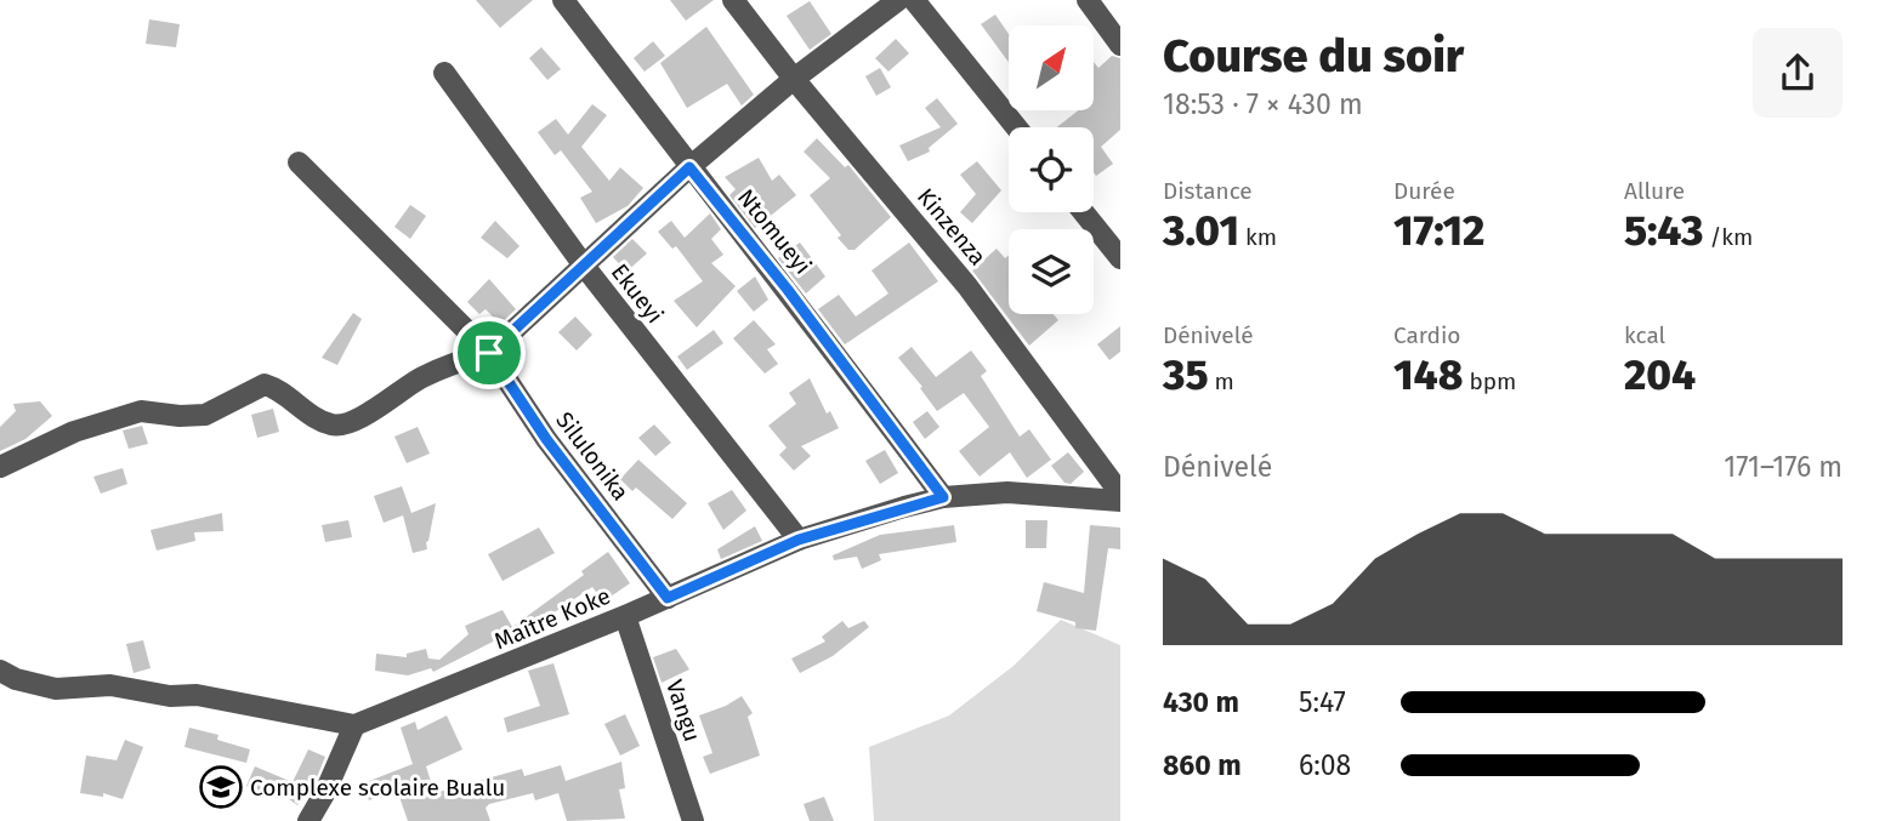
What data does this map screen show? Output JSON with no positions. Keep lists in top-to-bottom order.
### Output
{
  "streets": {
    "street": [
      "Kinzenza",
      "Ntomueyi",
      "Ekueyi",
      "Silulonika",
      "Maître Koke",
      "Vangu"
    ]
  },
  "crossings": [
    ["Ntomueyi", "Maître Koke"],
    ["Ekueyi", "Maître Koke"],
    ["Silulonika", "Maître Koke"],
    ["Maître Koke", "Vangu"]
  ],
  "places": {
    "school or university": ["Complexe scolaire Bualu"]
  },
  "north": "top right",
  "page": {
    "heading": ["Course du soir", "18:53 · 7 × 430 m"],
    "stats": [
      ["Distance", "3.01 km"],
      ["Durée", "17:12"],
      ["Allure", "5:43 /km"],
      ["Dénivelé", "35 m"],
      ["Cardio", "148 bpm"],
      ["kcal", "204"]
    ],
    "chart": ["Dénivelé", "171–176 m"],
    "list": [
      {
        "name": "430 m",
        "note": "5:47"
      },
      {
        "name": "860 m",
        "note": "6:08"
      }
    ]
  }
}
